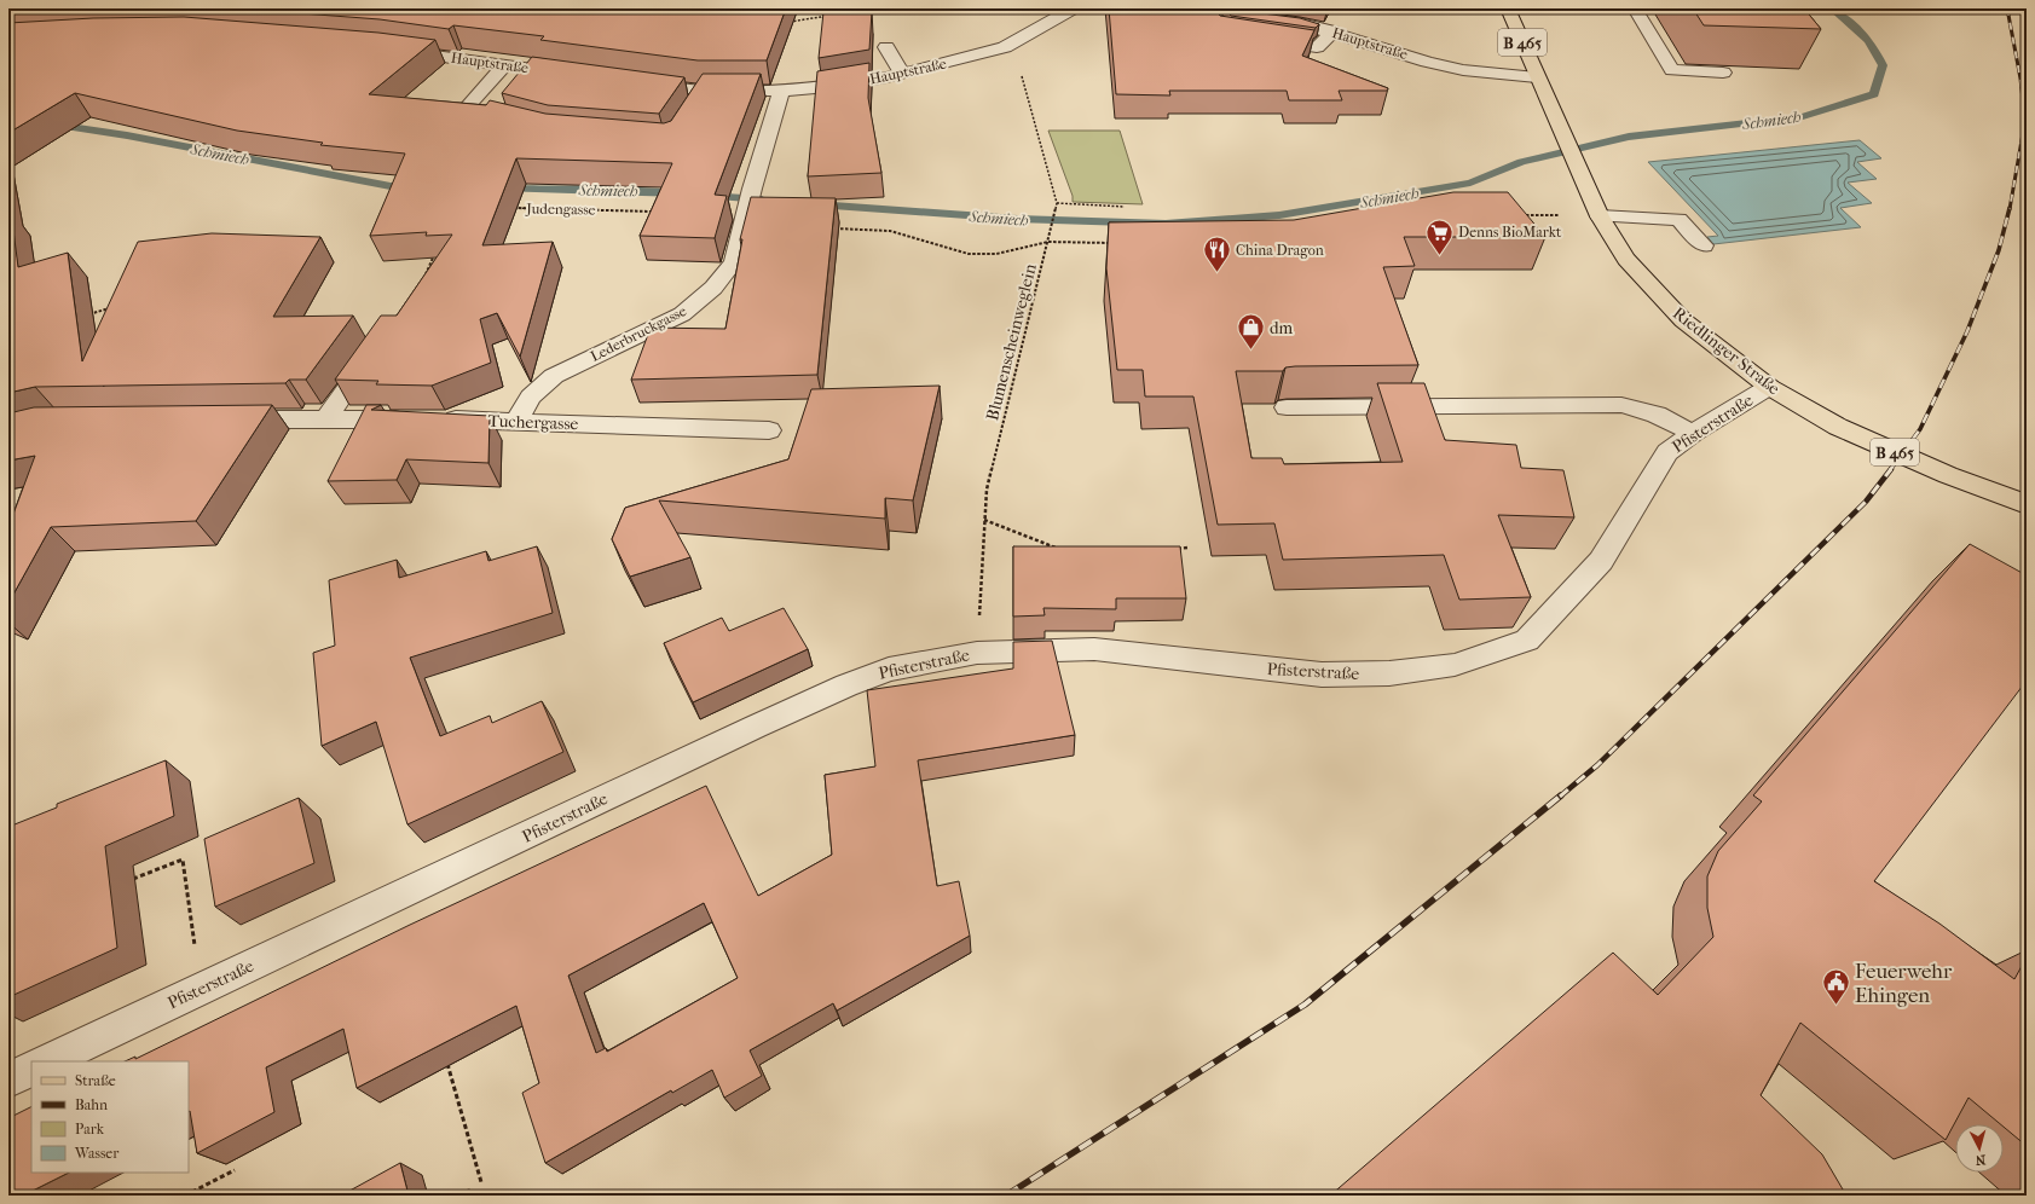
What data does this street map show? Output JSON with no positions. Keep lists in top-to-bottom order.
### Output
{
  "streets": {
    "main road": ["B 465", "Riedlinger Straße"],
    "street": [
      "Hauptstraße",
      "Lederbruckgasse",
      "Tuchergasse",
      "Pfisterstraße"
    ],
    "path": ["Judengasse", "Blumenscheinweglein"]
  },
  "crossings": [
    ["B 465", "Hauptstraße"],
    ["B 465", "Riedlinger Straße"],
    ["Hauptstraße", "Lederbruckgasse"],
    ["Hauptstraße", "Blumenscheinweglein"],
    ["Hauptstraße", "Riedlinger Straße"],
    ["Lederbruckgasse", "Tuchergasse"],
    ["Blumenscheinweglein", "Pfisterstraße"],
    ["Riedlinger Straße", "Pfisterstraße"]
  ],
  "water": ["Schmiech"],
  "places": {
    "supermarket": ["Denns BioMarkt"],
    "restaurant": ["China Dragon"],
    "shop": ["dm"],
    "public building": ["Feuerwehr Ehingen"]
  },
  "legend": [
    "Straße",
    "Bahn",
    "Park",
    "Wasser"
  ],
  "north": "bottom"
}
